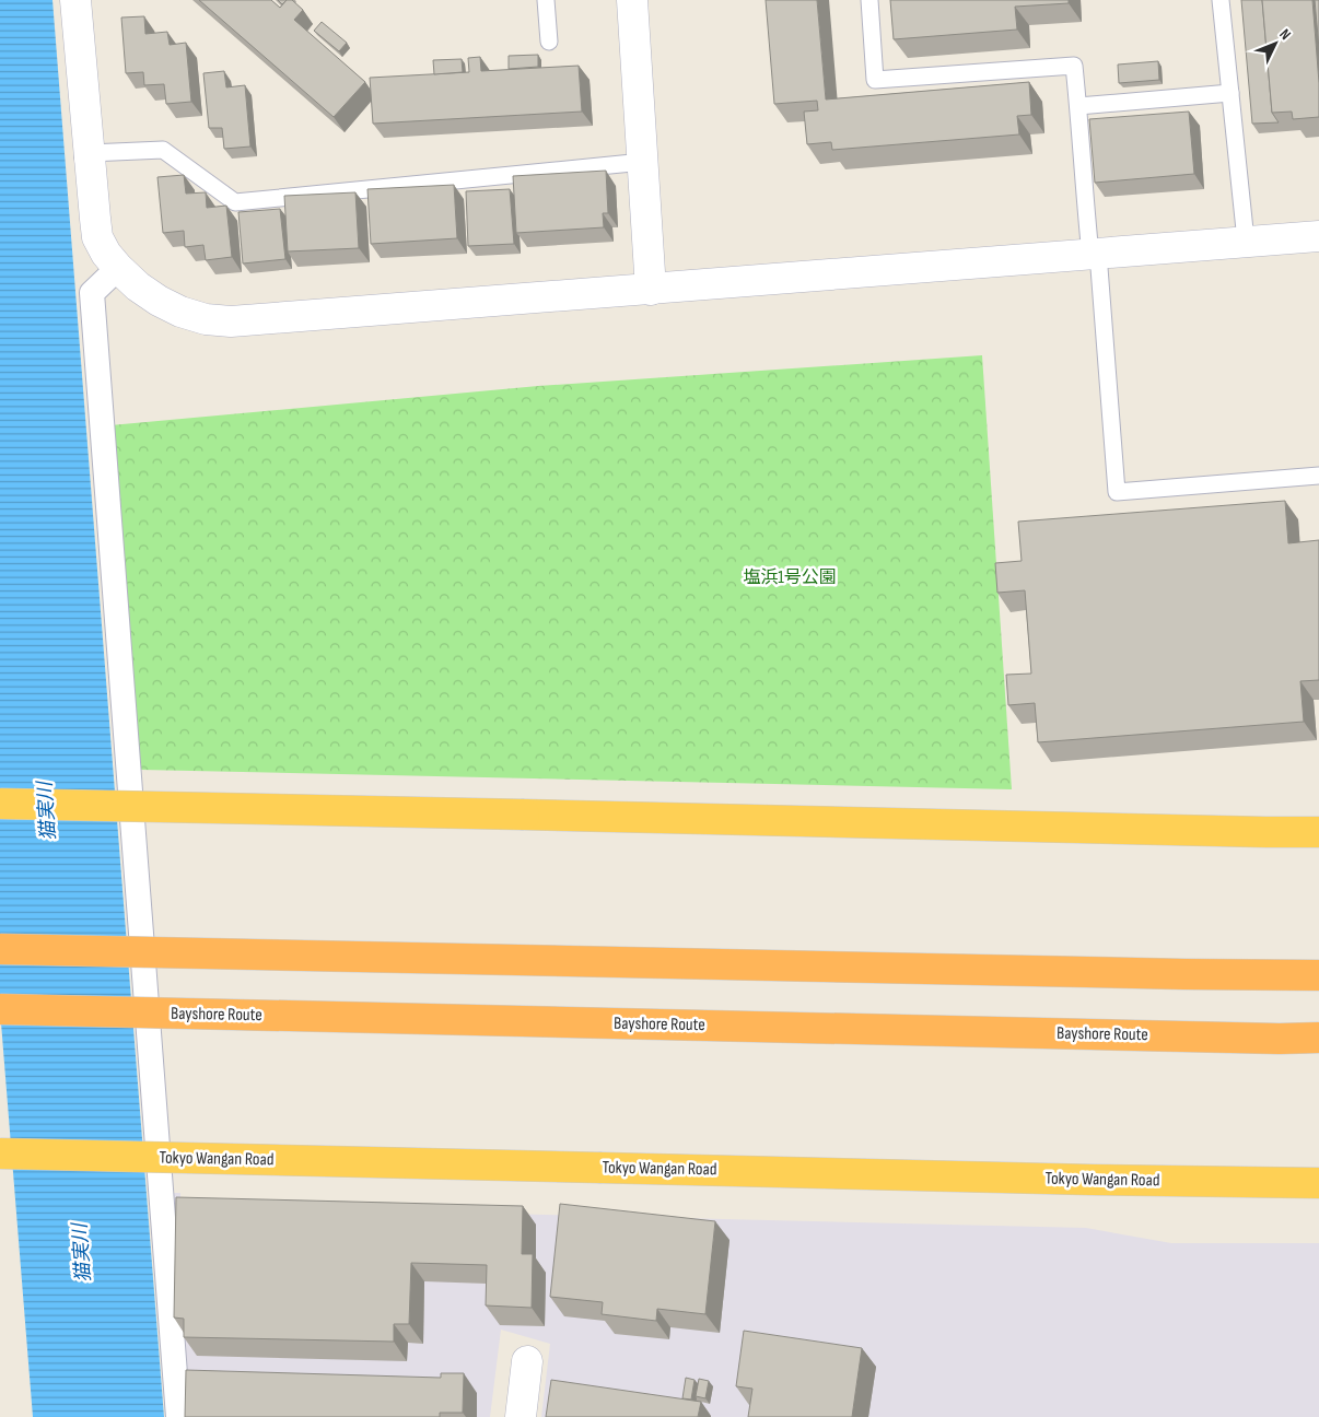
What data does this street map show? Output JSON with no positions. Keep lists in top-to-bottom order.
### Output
{
  "streets": {
    "highway": ["Bayshore Route", "Tokyo Wangan Road"]
  },
  "water": ["猫実川"],
  "parks": ["塩浜1号公園"],
  "north": "top right"
}
